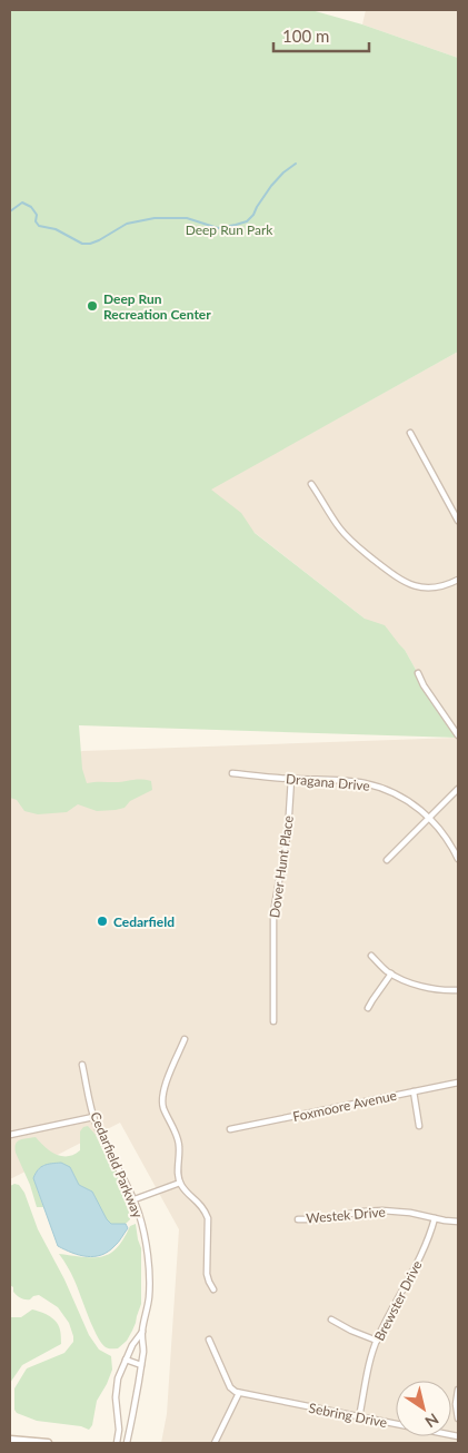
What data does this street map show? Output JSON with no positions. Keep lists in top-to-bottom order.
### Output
{
  "streets": {
    "street": [
      "Dragana Drive",
      "Dover Hunt Place",
      "Foxmoore Avenue",
      "Cedarfield Parkway",
      "Westek Drive",
      "Brewster Drive",
      "Sebring Drive"
    ]
  },
  "crossings": [
    ["Dragana Drive", "Dover Hunt Place"],
    ["Westek Drive", "Brewster Drive"],
    ["Brewster Drive", "Sebring Drive"]
  ],
  "parks": ["Deep Run Park"],
  "places": ["Deep Run Recreation Center", "Cedarfield"],
  "scale_bar": "100 m",
  "north": "bottom right"
}
